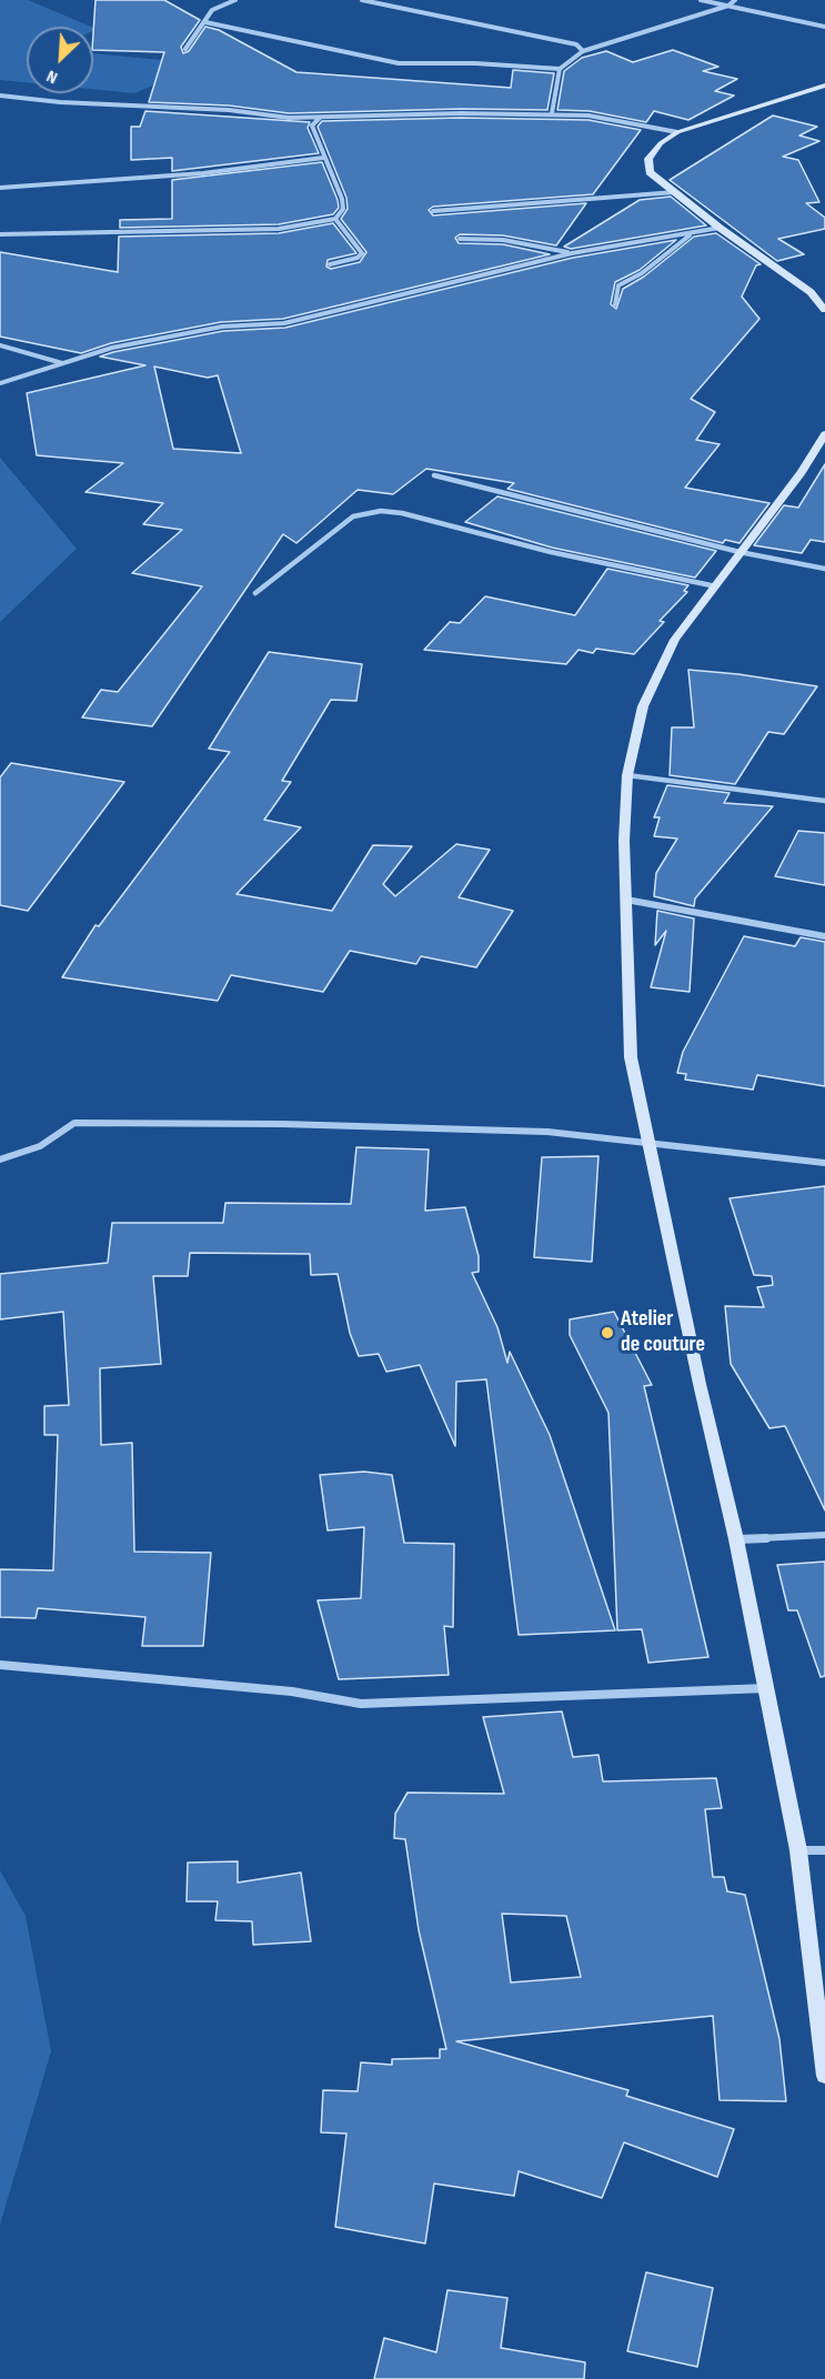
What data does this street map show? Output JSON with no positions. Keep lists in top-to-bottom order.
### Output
{
  "places": ["Atelier de couture"],
  "north": "bottom left"
}
